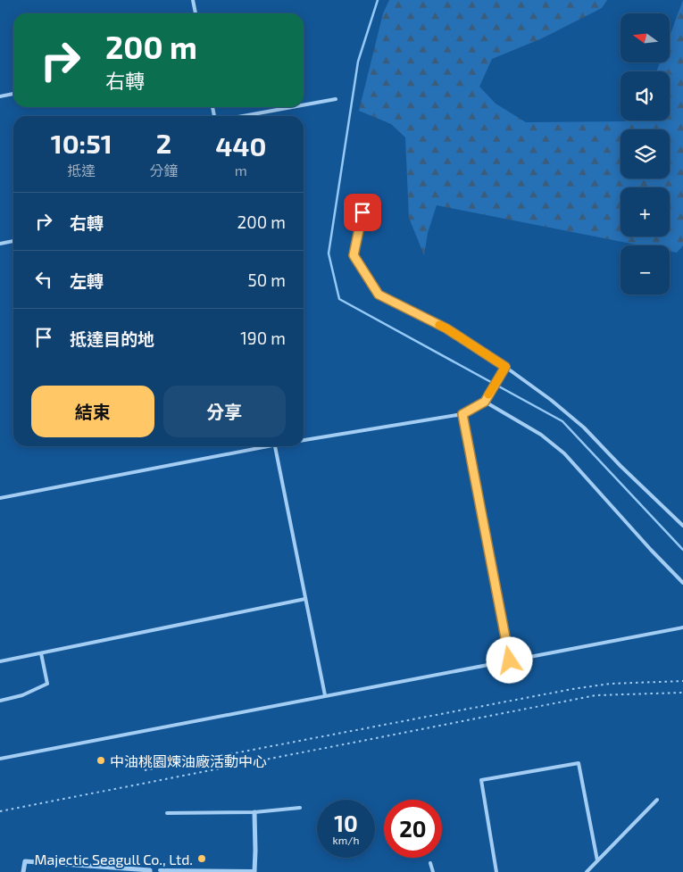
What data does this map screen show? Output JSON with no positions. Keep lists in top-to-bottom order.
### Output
{
  "places": ["中油桃園煉油廠活動中心", "Majectic Seagull Co., Ltd."],
  "north": "left",
  "page": {
    "map_buttons": ["+", "−"],
    "turn": ["200 m", "右轉"],
    "eta": [
      "10:51",
      "抵達",
      "2",
      "分鐘",
      "440",
      "m"
    ],
    "list": [
      {
        "name": "右轉",
        "value": "200 m"
      },
      {
        "name": "左轉",
        "value": "50 m"
      },
      {
        "name": "抵達目的地",
        "value": "190 m"
      }
    ],
    "buttons": ["結束", "分享"],
    "speed": "10 km/h",
    "limit": "20"
  }
}
